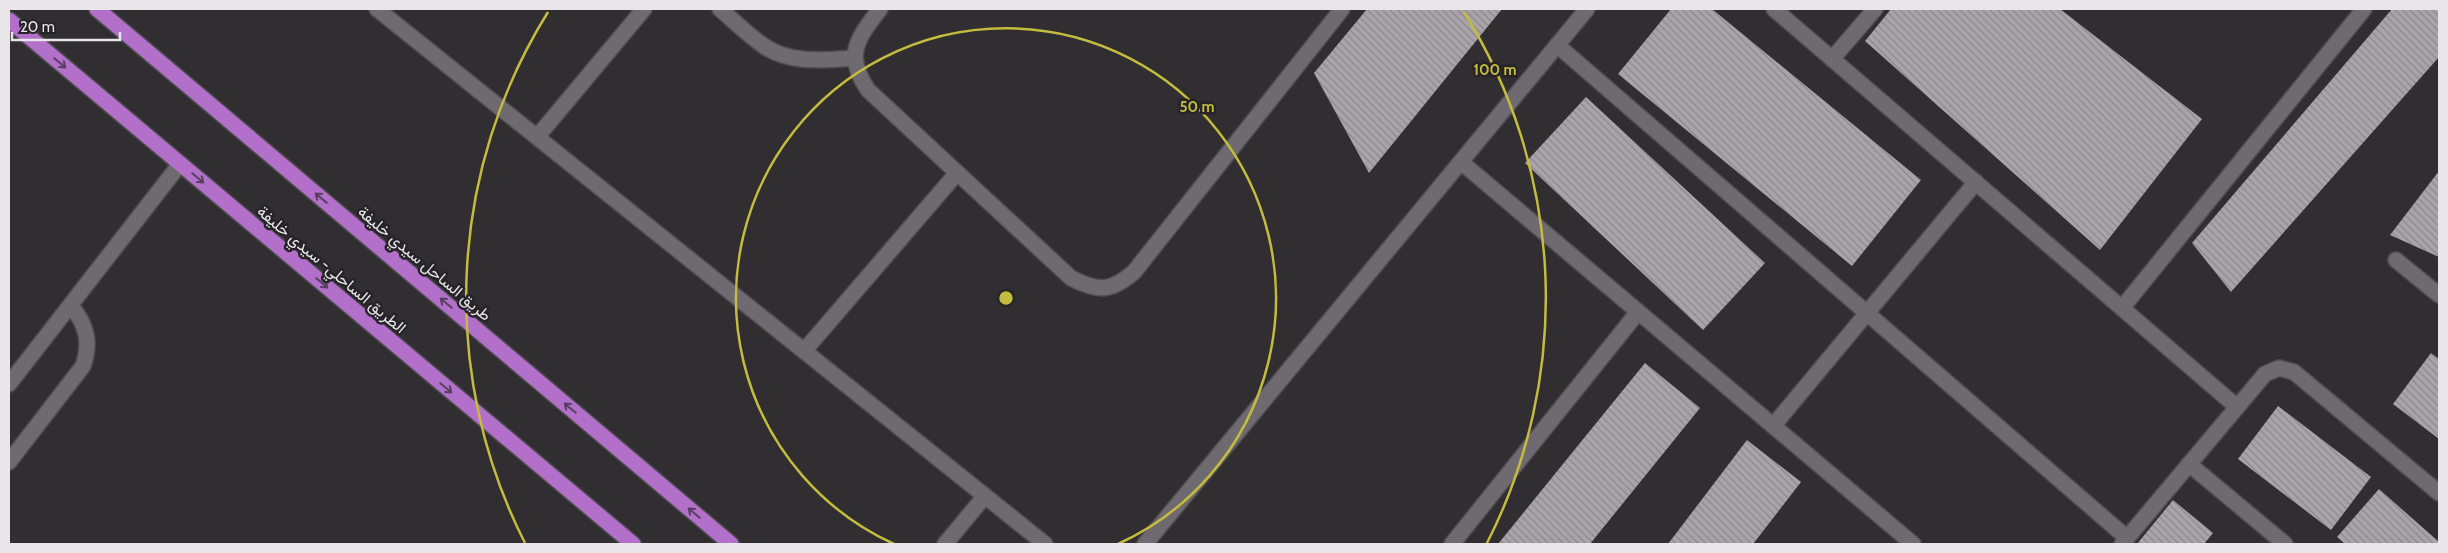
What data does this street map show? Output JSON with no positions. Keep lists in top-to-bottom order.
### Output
{
  "streets": {
    "highway": ["طريق الساحل سيدي خليفة", "الطريق الساحلي- سيدي خليفة"]
  },
  "one_way": ["طريق الساحل سيدي خليفة", "الطريق الساحلي- سيدي خليفة"],
  "scale_bar": "20 m",
  "rings": ["100 m", "50 m"]
}
